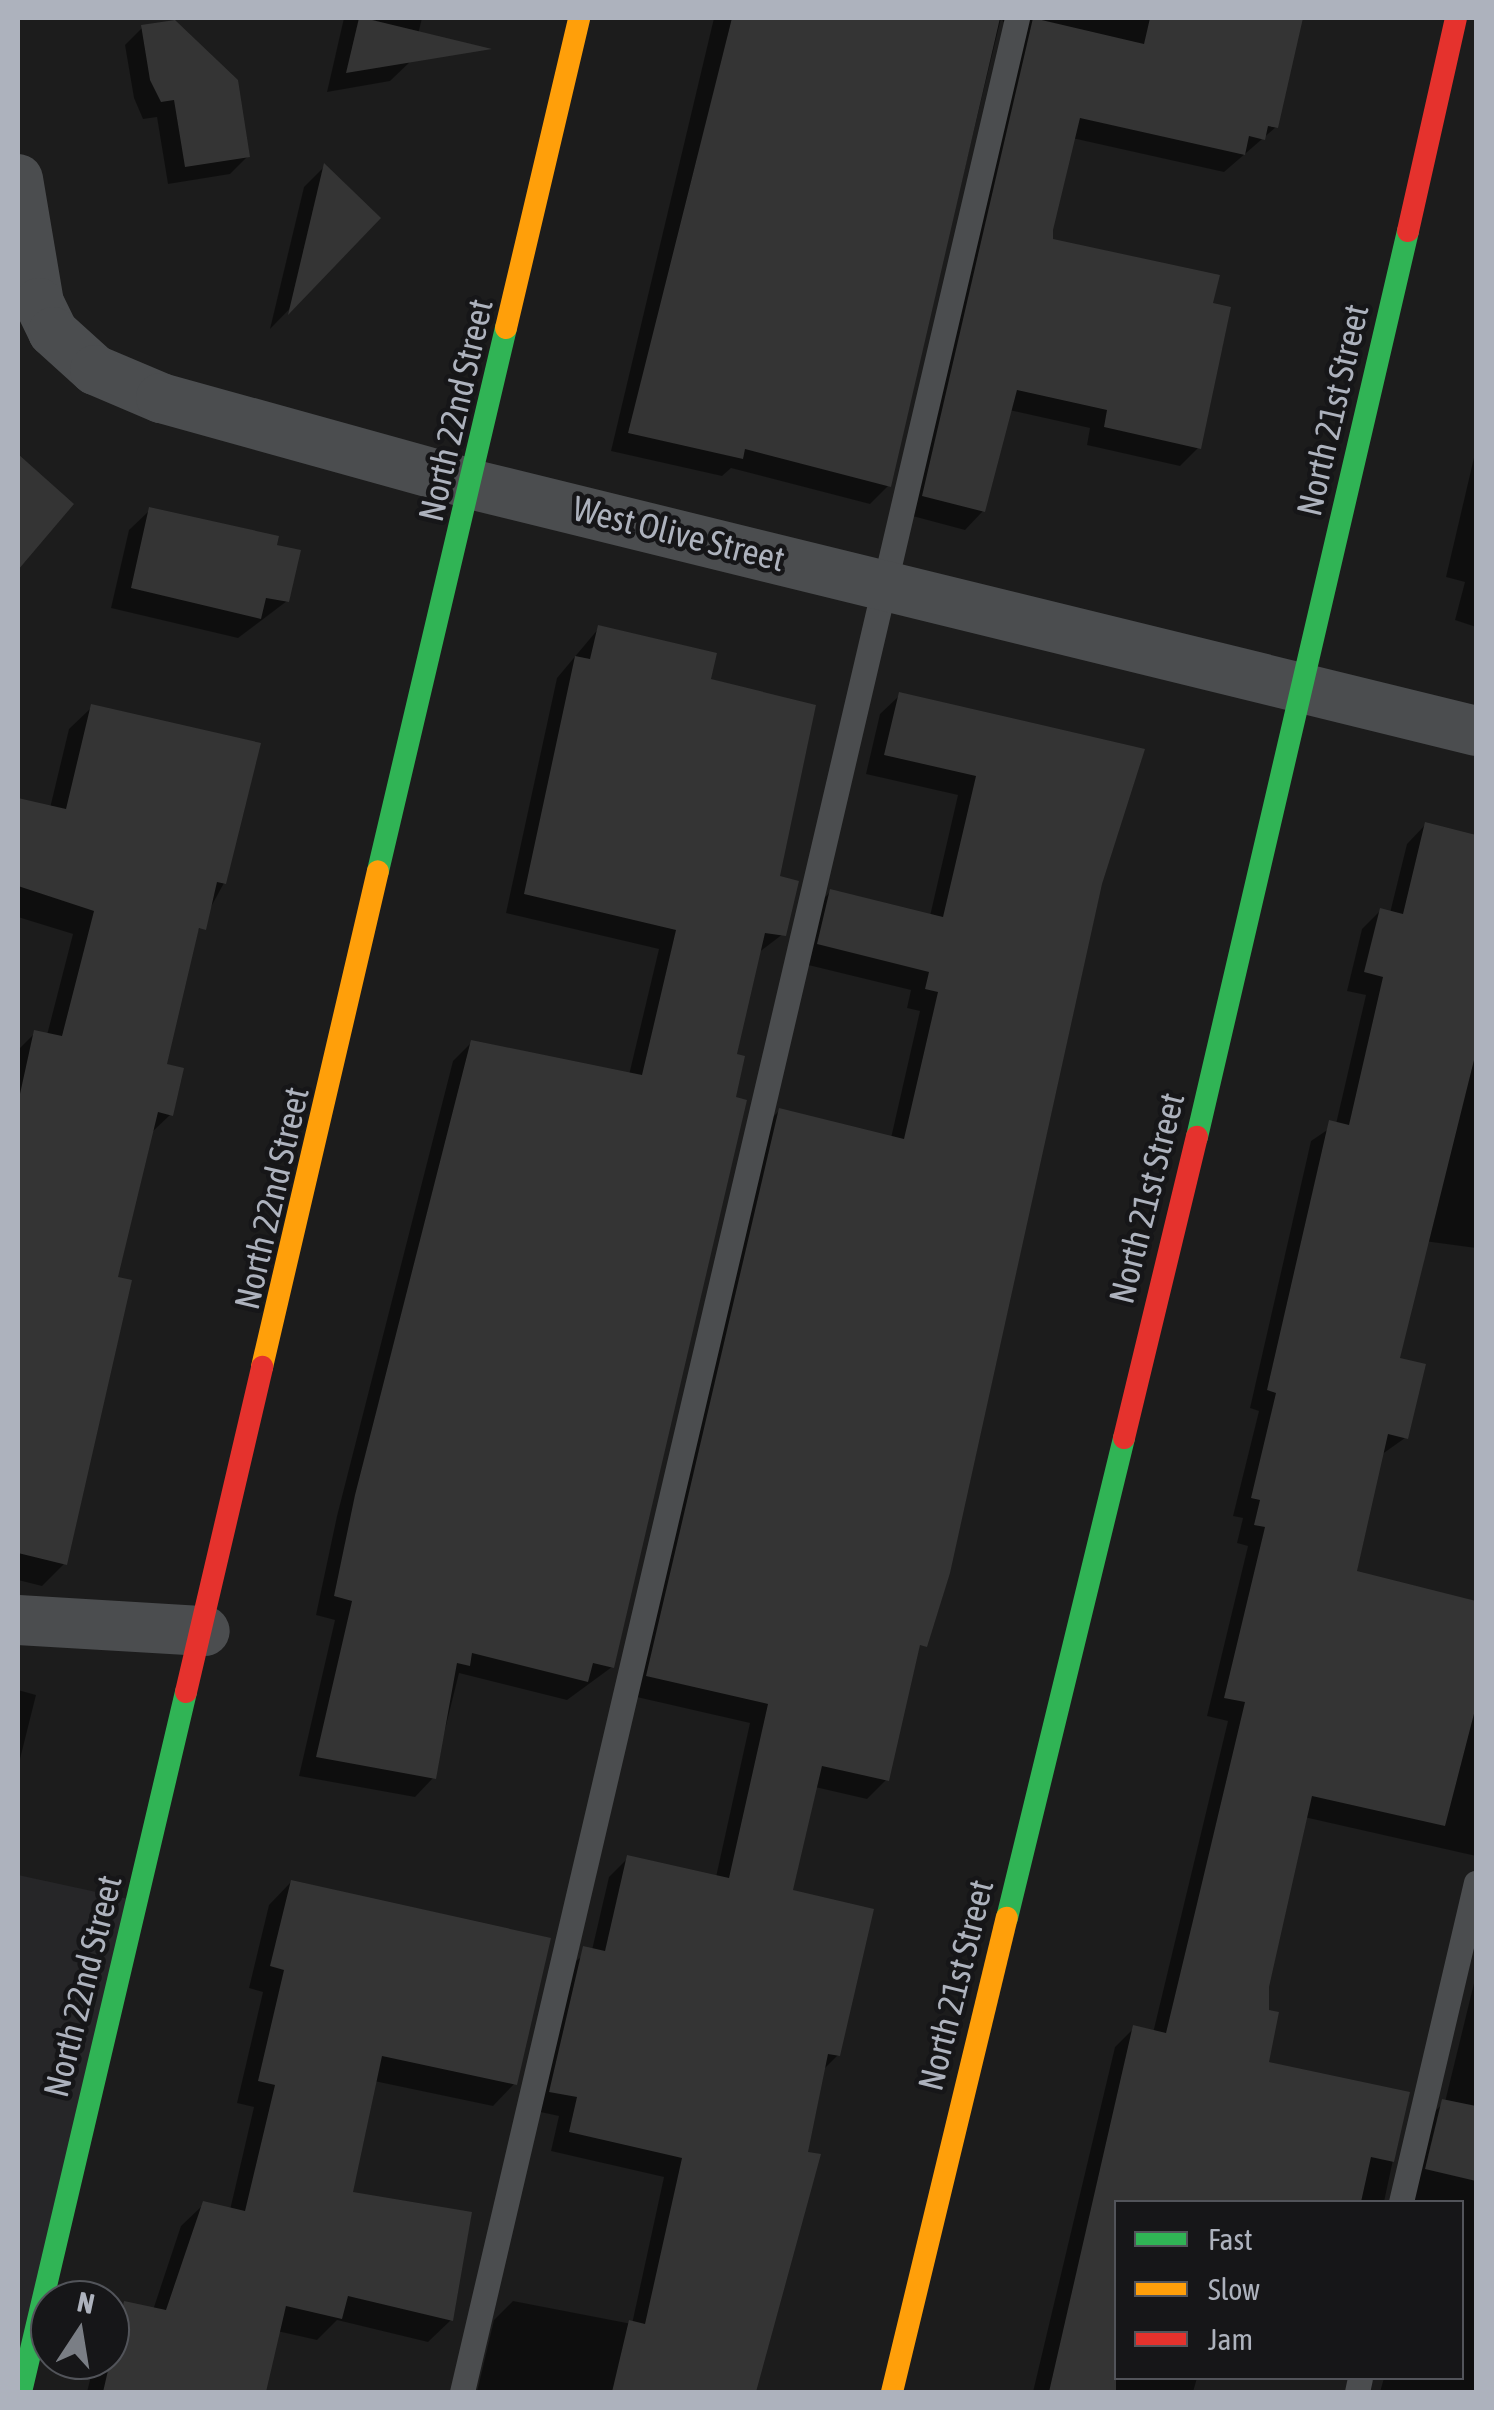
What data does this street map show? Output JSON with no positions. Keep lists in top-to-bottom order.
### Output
{
  "streets": {
    "street": ["North 22nd Street", "North 21st Street", "West Olive Street"]
  },
  "crossings": [
    ["North 22nd Street", "West Olive Street"],
    ["North 21st Street", "West Olive Street"]
  ],
  "legend": ["Fast", "Slow", "Jam"],
  "north": "top"
}
